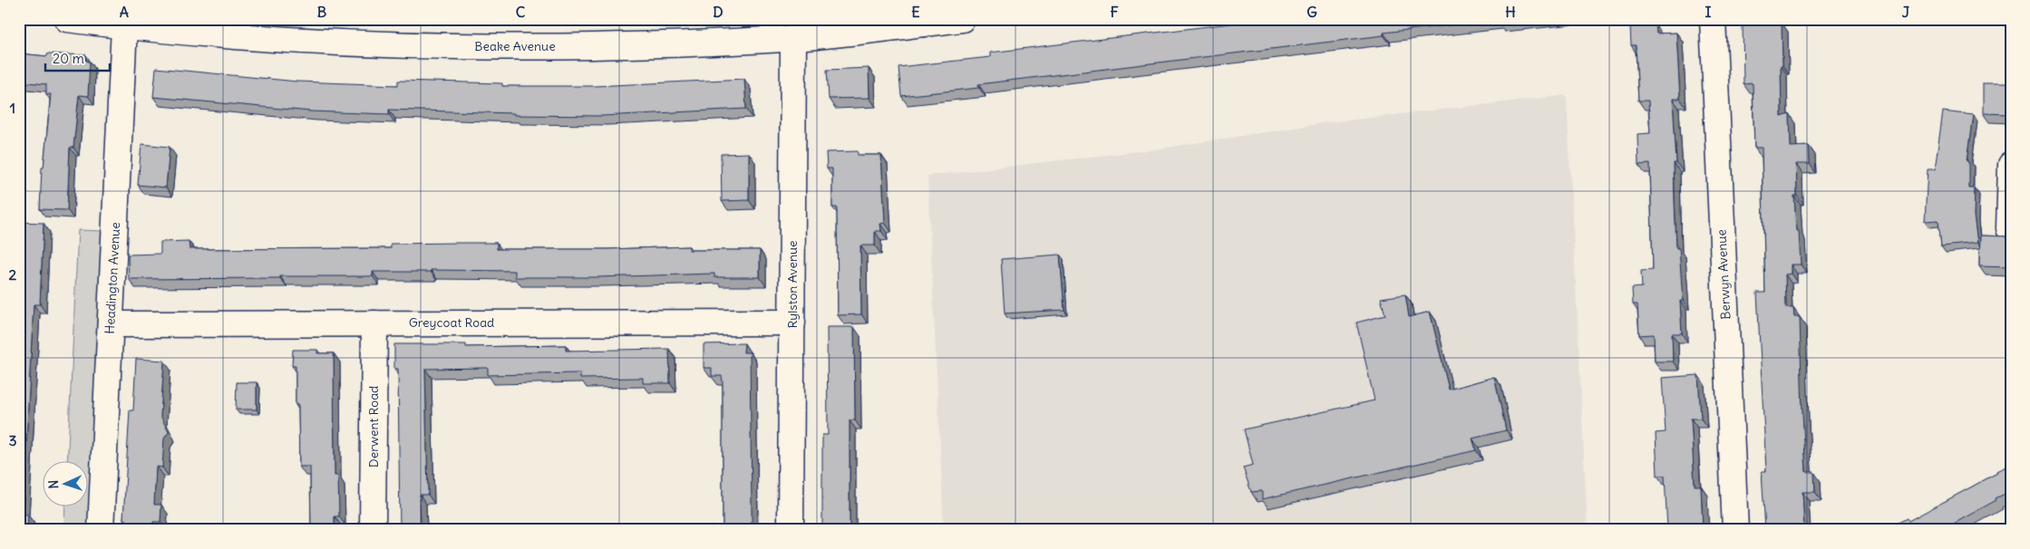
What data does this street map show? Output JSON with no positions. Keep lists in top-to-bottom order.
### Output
{
  "streets": {
    "street": [
      "Beake Avenue",
      "Berwyn Avenue",
      "Headington Avenue",
      "Rylston Avenue",
      "Greycoat Road",
      "Derwent Road"
    ]
  },
  "crossings": [
    ["Beake Avenue", "Headington Avenue"],
    ["Beake Avenue", "Rylston Avenue"],
    ["Headington Avenue", "Greycoat Road"],
    ["Rylston Avenue", "Greycoat Road"],
    ["Greycoat Road", "Derwent Road"]
  ],
  "scale_bar": "20 m",
  "north": "left",
  "grid": {
    "columns": [
      "A",
      "B",
      "C",
      "D",
      "E",
      "F",
      "G",
      "H",
      "I",
      "J"
    ],
    "rows": ["1", "2", "3"]
  }
}
